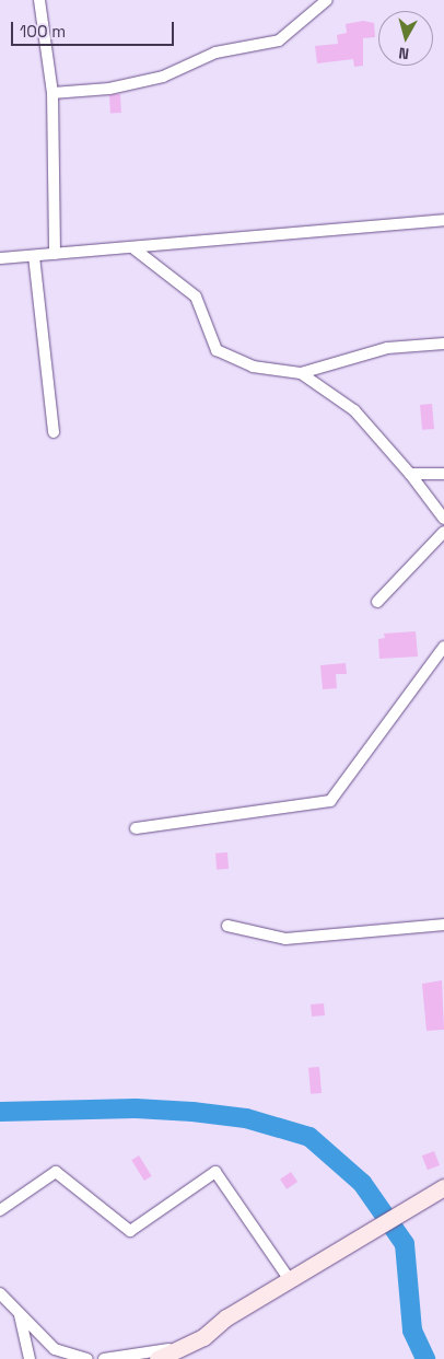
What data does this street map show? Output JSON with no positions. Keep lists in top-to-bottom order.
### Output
{
  "scale_bar": "100 m",
  "north": "bottom"
}
